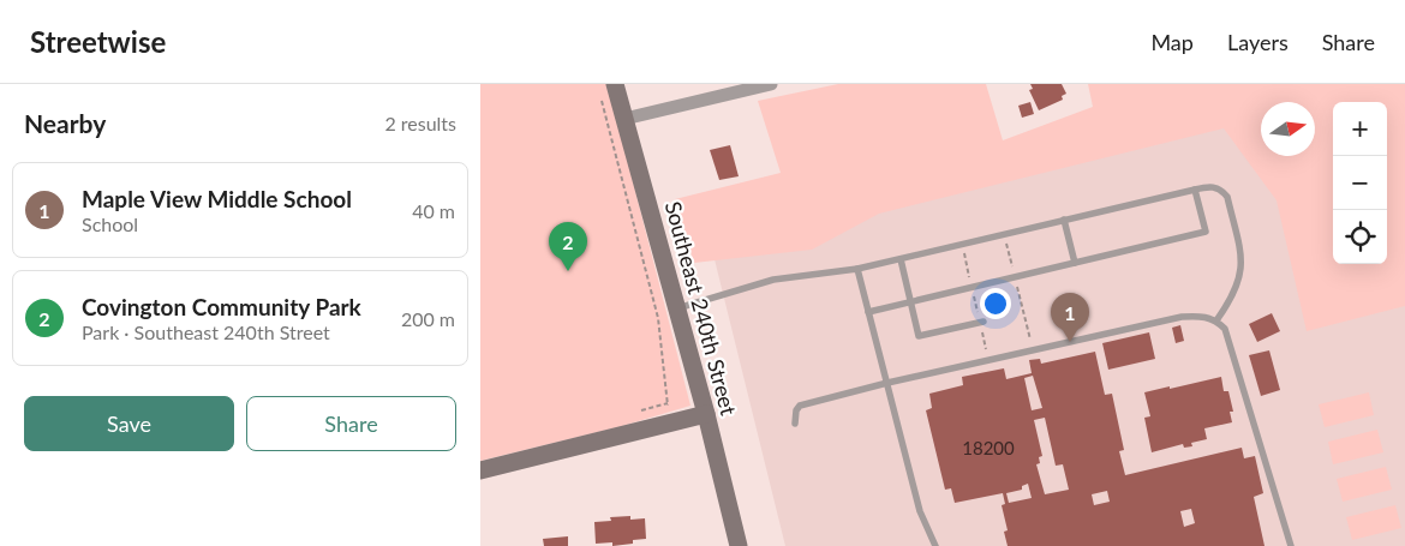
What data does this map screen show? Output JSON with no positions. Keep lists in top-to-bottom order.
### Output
{
  "streets": {
    "main road": ["Southeast 240th Street"]
  },
  "house_numbers": ["18200"],
  "north": "right",
  "page": {
    "header": "Streetwise",
    "nav": ["Map", "Layers", "Share"],
    "heading": ["Nearby", "2 results"],
    "map_buttons": ["+", "−"],
    "list": [
      {
        "mark": "1",
        "name": "Maple View Middle School",
        "note": "School",
        "value": "40 m"
      },
      {
        "mark": "2",
        "name": "Covington Community Park",
        "note": "Park · Southeast 240th Street",
        "value": "200 m"
      }
    ],
    "pins": ["2", "1"],
    "buttons": ["Save", "Share"]
  }
}
